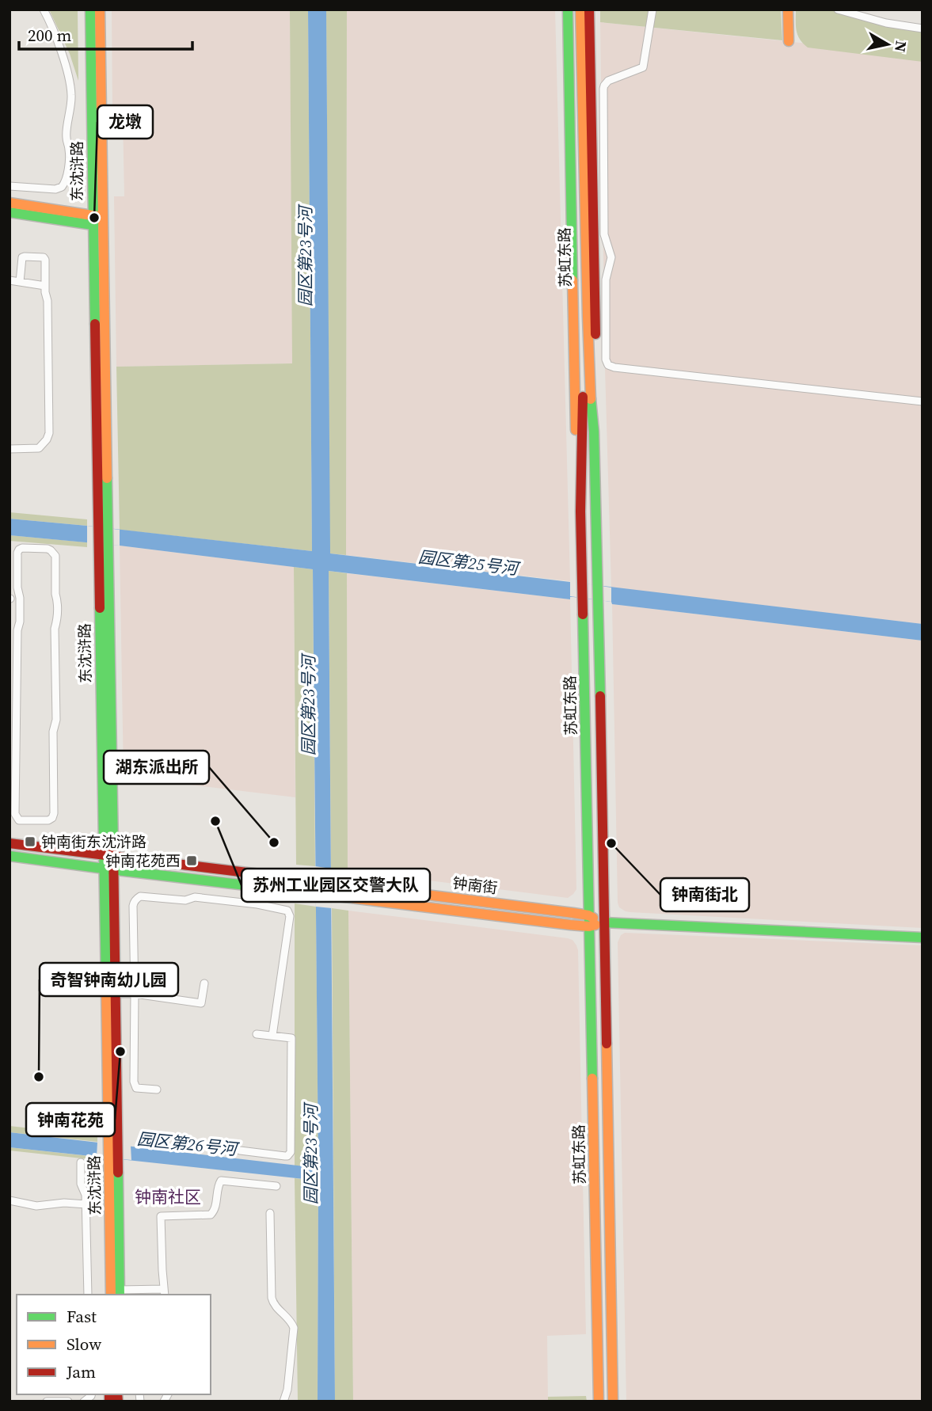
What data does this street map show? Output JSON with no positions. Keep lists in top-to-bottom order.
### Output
{
  "streets": {
    "main road": ["东沈浒路", "苏虹东路", "钟南街"]
  },
  "crossings": [
    ["东沈浒路", "钟南街"],
    ["苏虹东路", "钟南街"]
  ],
  "districts": ["钟南社区"],
  "water": ["园区第23号河", "园区第25号河", "园区第26号河"],
  "places": {
    "other": [
      "龙墩",
      "苏州工业园区交警大队",
      "湖东派出所",
      "钟南街北",
      "钟南花苑",
      "奇智钟南幼儿园"
    ],
    "transit": ["钟南街东沈浒路", "钟南花苑西"]
  },
  "legend": ["Fast", "Slow", "Jam"],
  "scale_bar": "200 m",
  "north": "right"
}
